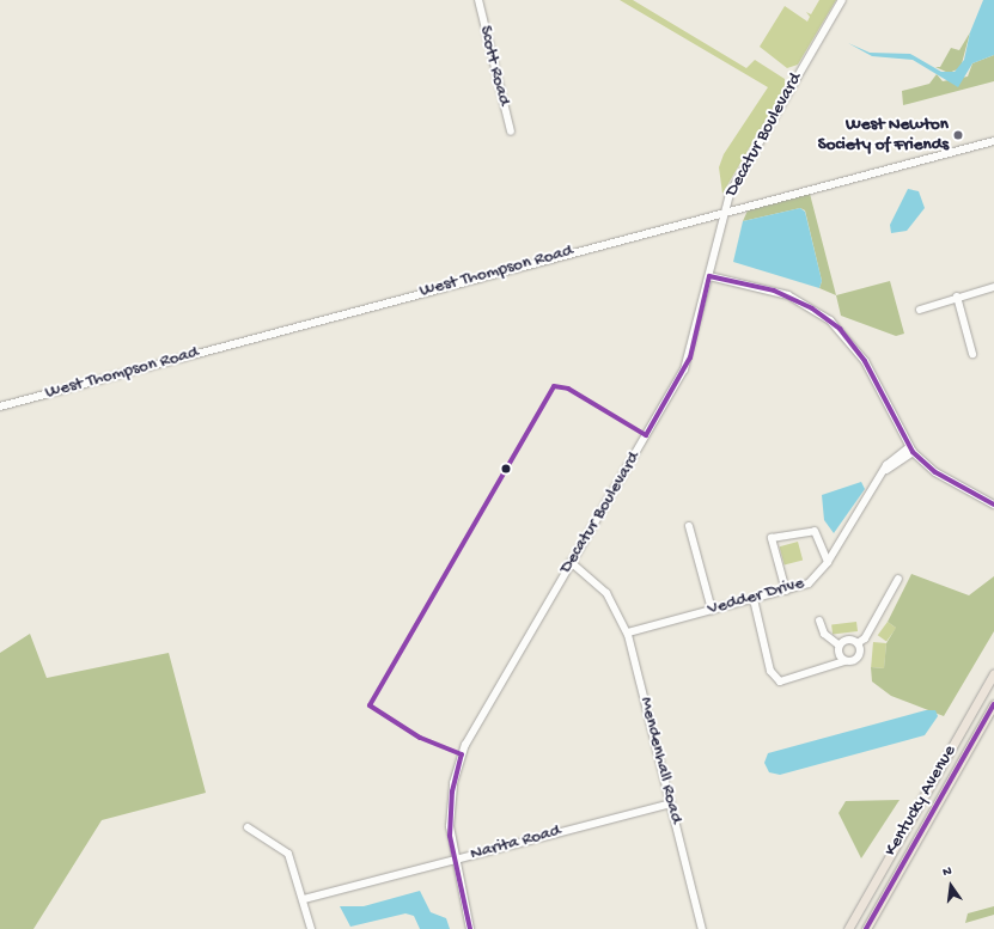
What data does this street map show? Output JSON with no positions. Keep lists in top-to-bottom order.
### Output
{
  "streets": {
    "main road": ["Kentucky Avenue"],
    "street": [
      "Scott Road",
      "Decatur Boulevard",
      "West Thompson Road",
      "Vedder Drive",
      "Mendenhall Road",
      "Narita Road"
    ]
  },
  "crossings": [
    ["Decatur Boulevard", "West Thompson Road"],
    ["Decatur Boulevard", "Mendenhall Road"],
    ["Decatur Boulevard", "Narita Road"],
    ["Vedder Drive", "Mendenhall Road"],
    ["Mendenhall Road", "Narita Road"]
  ],
  "places": ["West Newton Society of Friends"],
  "north": "top"
}
